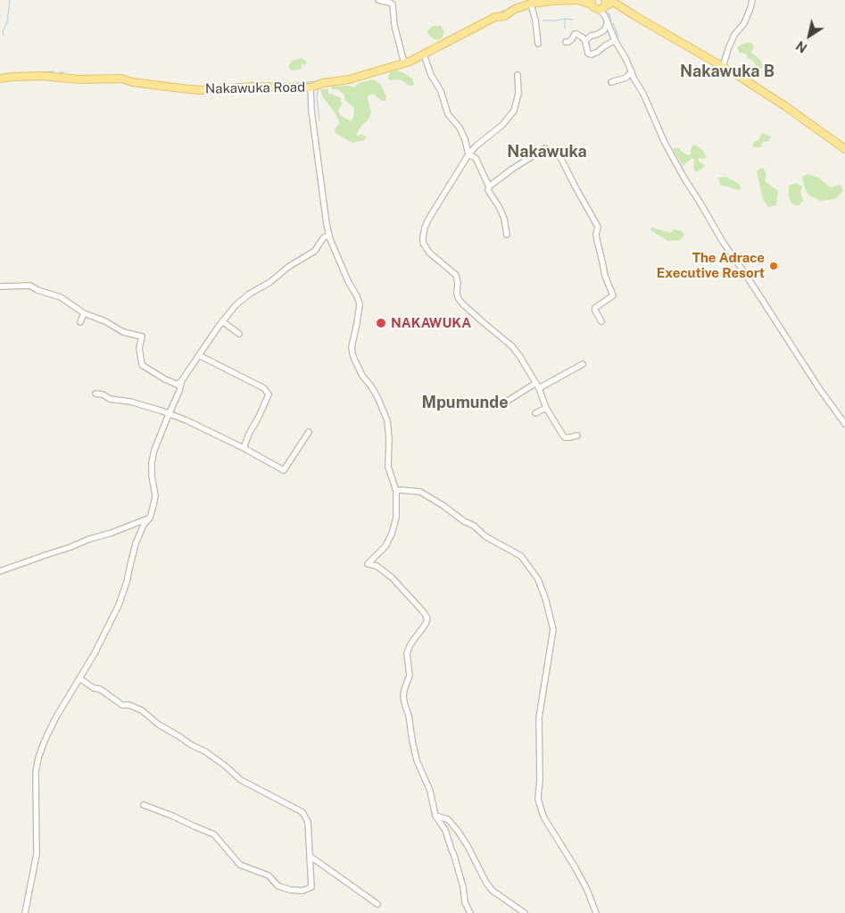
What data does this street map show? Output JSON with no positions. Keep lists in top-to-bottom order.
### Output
{
  "streets": {
    "main road": ["Nakawuka Road"]
  },
  "districts": ["Nakawuka B", "Nakawuka", "Mpumunde"],
  "places": ["The Adrace Executive Resort", "NAKAWUKA"],
  "north": "bottom left"
}
